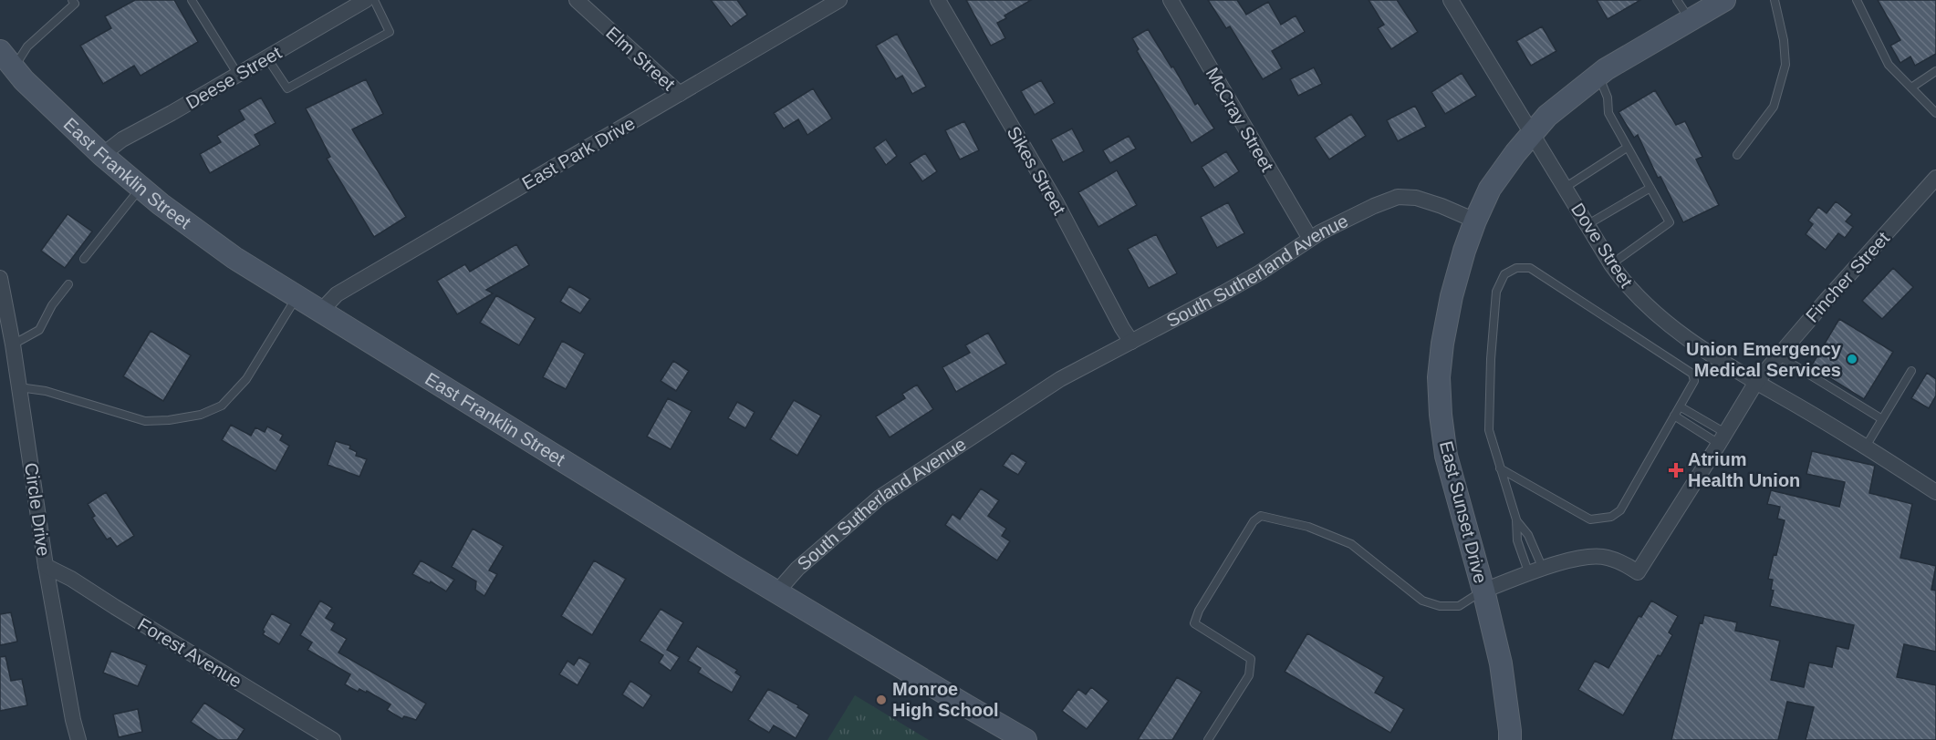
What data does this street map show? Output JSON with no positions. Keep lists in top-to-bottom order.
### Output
{
  "streets": {
    "main road": ["East Franklin Street", "East Sunset Drive"],
    "street": [
      "Elm Street",
      "Deese Street",
      "McCray Street",
      "East Park Drive",
      "Sikes Street",
      "Dove Street",
      "South Sutherland Avenue",
      "Fincher Street",
      "Circle Drive",
      "Forest Avenue"
    ]
  },
  "crossings": [
    ["Elm Street", "East Park Drive"],
    ["Deese Street", "East Franklin Street"],
    ["McCray Street", "South Sutherland Avenue"],
    ["East Park Drive", "East Franklin Street"],
    ["Sikes Street", "South Sutherland Avenue"],
    ["East Franklin Street", "South Sutherland Avenue"],
    ["Dove Street", "Fincher Street"],
    ["South Sutherland Avenue", "East Sunset Drive"],
    ["Fincher Street", "East Sunset Drive"],
    ["Circle Drive", "Forest Avenue"]
  ],
  "places": {
    "other": ["Union Emergency Medical Services", "Monroe High School"],
    "health": ["Atrium Health Union"]
  }
}
